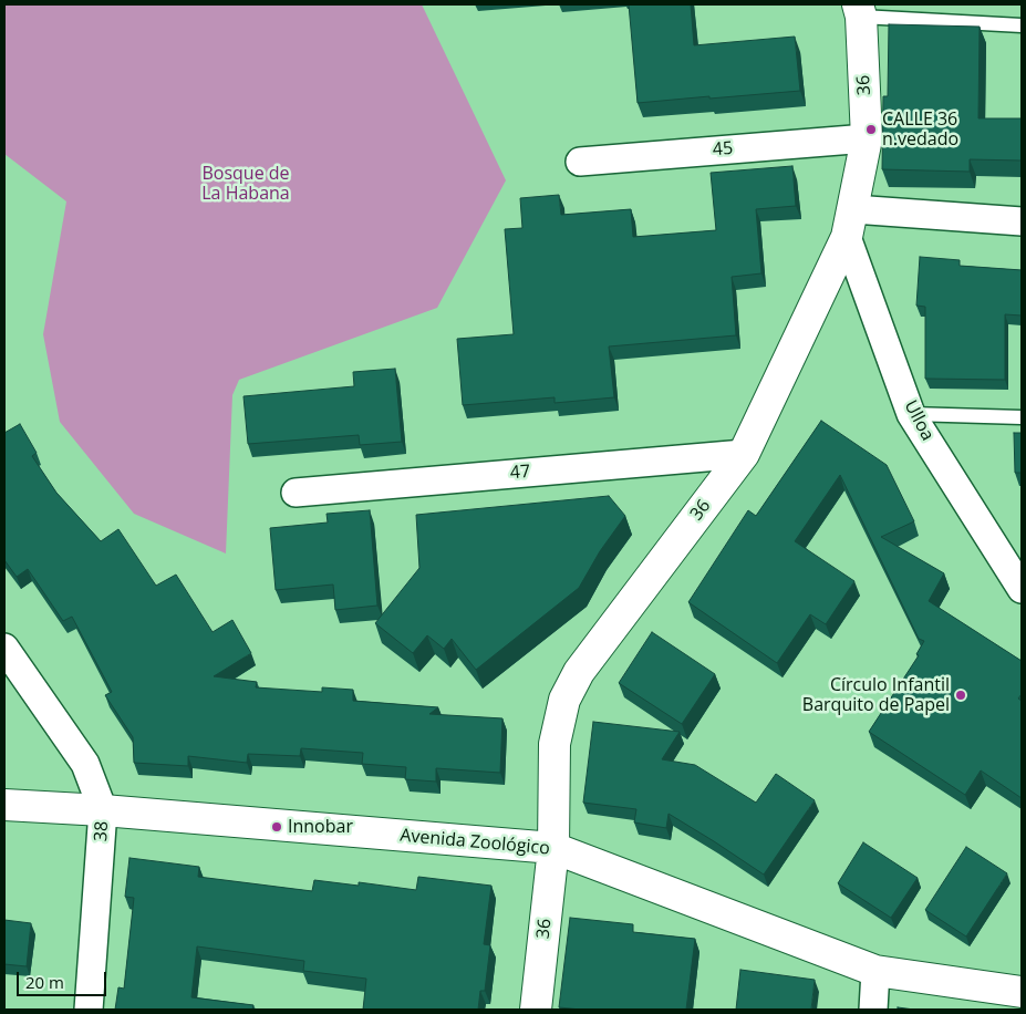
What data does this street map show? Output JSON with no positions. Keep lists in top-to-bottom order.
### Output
{
  "streets": {
    "street": [
      "36",
      "45",
      "Ulloa",
      "47",
      "38",
      "Avenida Zoológico"
    ]
  },
  "crossings": [
    ["36", "45"],
    ["36", "Ulloa"],
    ["36", "47"],
    ["36", "Avenida Zoológico"],
    ["38", "Avenida Zoológico"]
  ],
  "parks": ["Bosque de La Habana"],
  "places": ["CALLE 36 n.vedado", "Círculo Infantil Barquito de Papel", "Innobar"],
  "scale_bar": "20 m"
}
